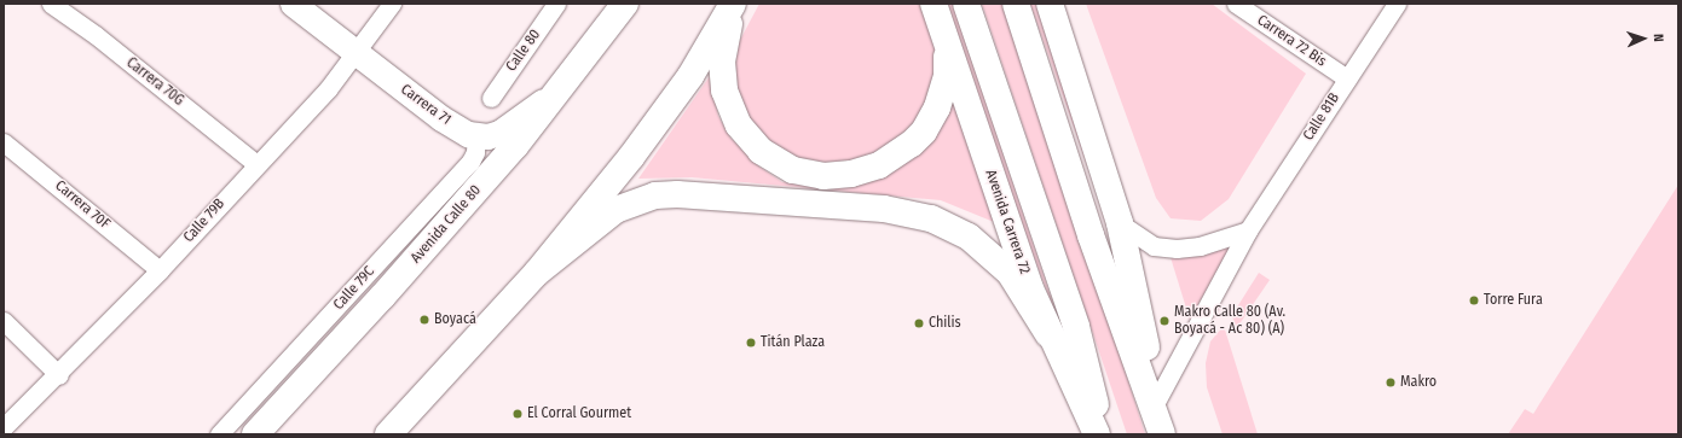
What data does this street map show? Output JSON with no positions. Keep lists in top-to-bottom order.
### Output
{
  "streets": {
    "highway": ["Avenida Carrera 72", "Avenida Calle 80"],
    "street": [
      "Carrera 72 Bis",
      "Calle 80",
      "Carrera 70G",
      "Carrera 71",
      "Calle 81B",
      "Carrera 70F",
      "Calle 79B",
      "Calle 79C"
    ]
  },
  "crossings": [
    ["Carrera 72 Bis", "Calle 81B"],
    ["Carrera 70G", "Calle 79B"],
    ["Carrera 71", "Calle 79B"],
    ["Carrera 71", "Calle 79C"],
    ["Carrera 70F", "Calle 79B"]
  ],
  "places": [
    "Torre Fura",
    "Boyacá",
    "Makro Calle 80 (Av. Boyacá - Ac 80) (A)",
    "Chilis",
    "Titán Plaza",
    "Makro",
    "El Corral Gourmet"
  ],
  "north": "right"
}
